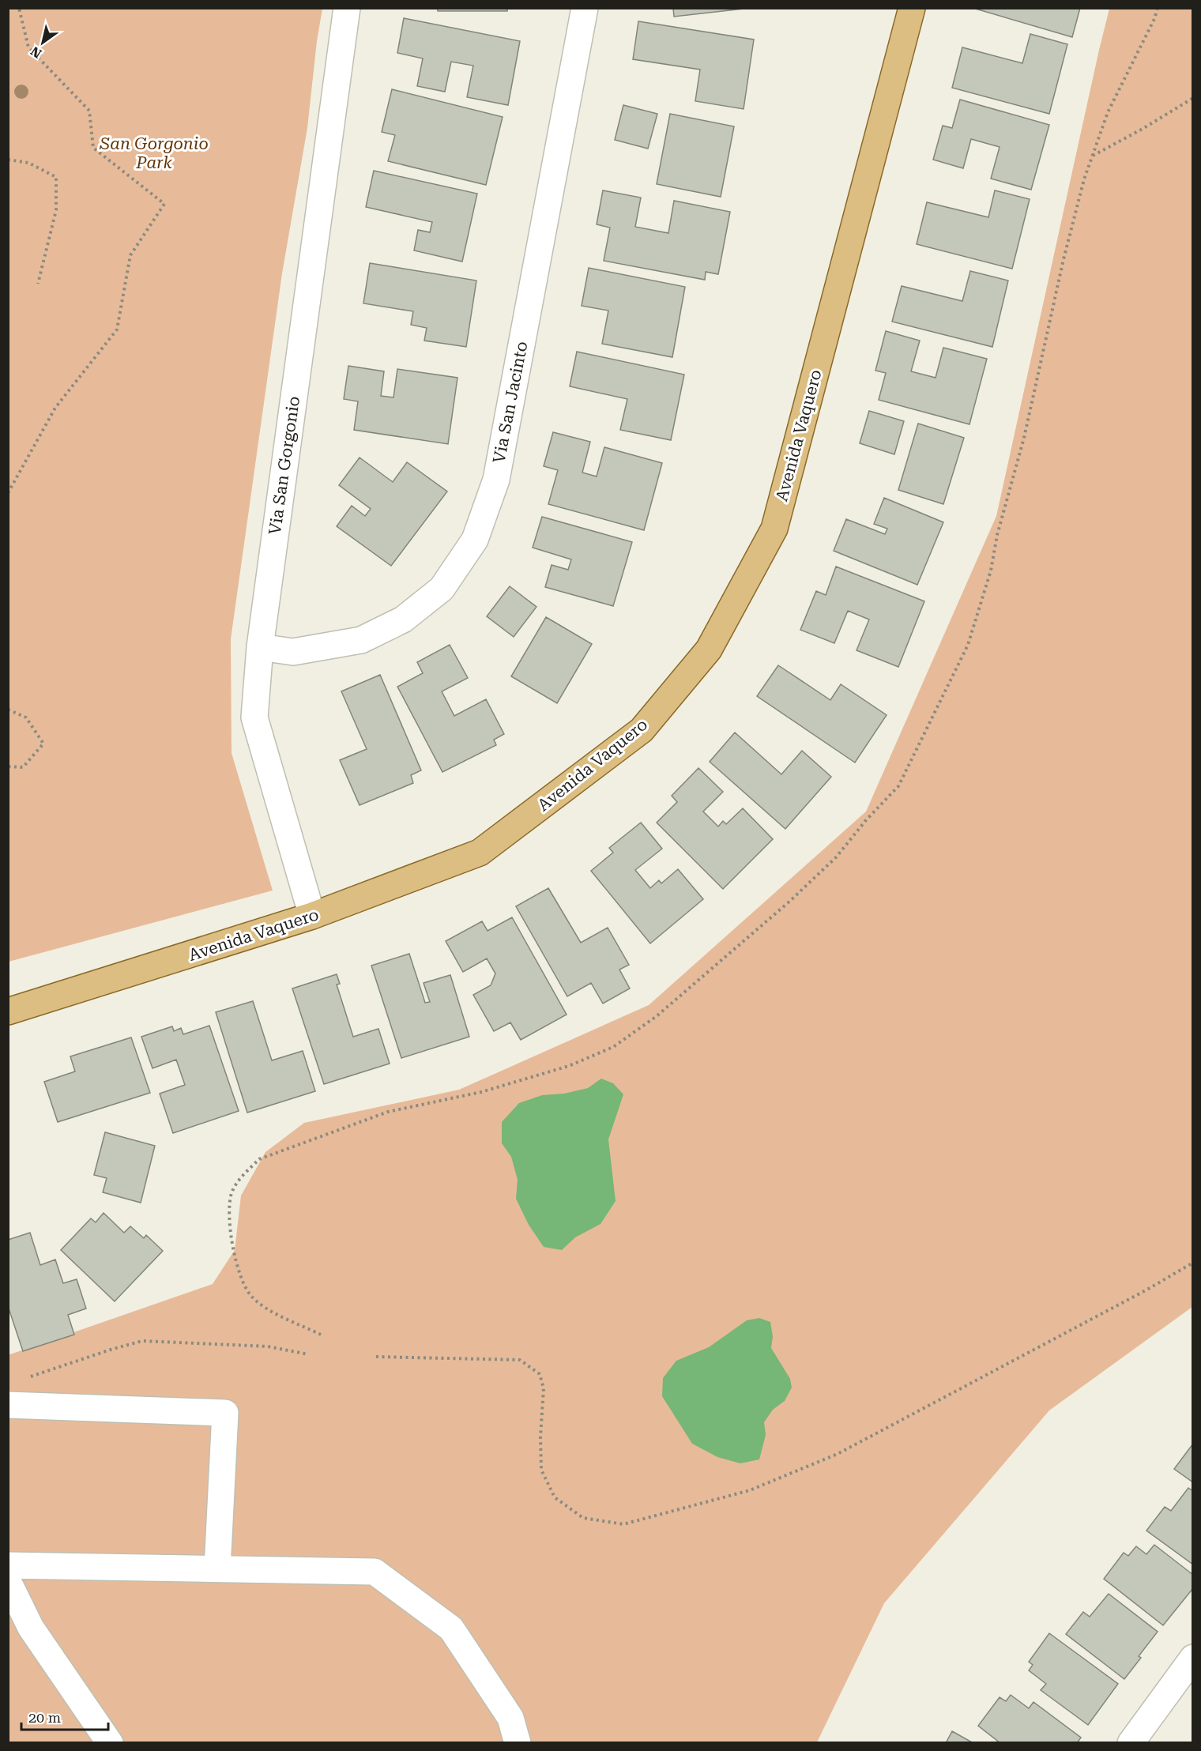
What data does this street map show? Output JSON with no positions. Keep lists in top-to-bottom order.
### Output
{
  "streets": {
    "main road": ["Avenida Vaquero"],
    "street": ["Via San Jacinto", "Via San Gorgonio"]
  },
  "crossings": [
    ["Via San Jacinto", "Via San Gorgonio"],
    ["Avenida Vaquero", "Via San Gorgonio"]
  ],
  "parks": ["San Gorgonio Park"],
  "scale_bar": "20 m",
  "north": "bottom left"
}
